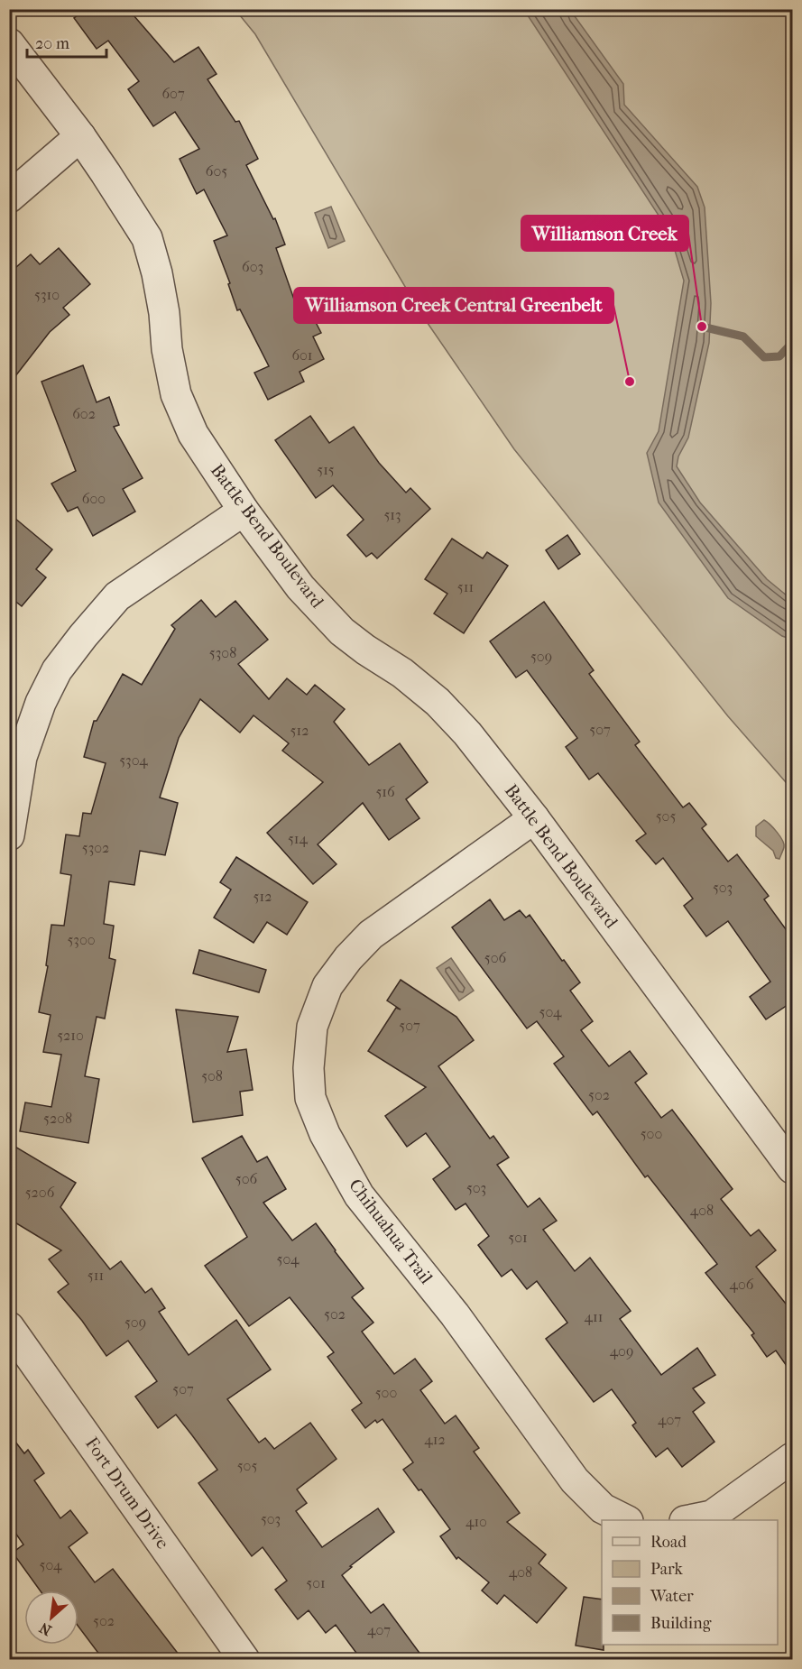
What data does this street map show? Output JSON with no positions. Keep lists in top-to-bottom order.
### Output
{
  "streets": {
    "street": ["Battle Bend Boulevard", "Chihuahua Trail", "Fort Drum Drive"]
  },
  "crossings": [
    ["Battle Bend Boulevard", "Chihuahua Trail"]
  ],
  "places": ["Williamson Creek", "Williamson Creek Central Greenbelt"],
  "house_numbers": [
    "607",
    "605",
    "603",
    "5310",
    "601",
    "602",
    "515",
    "600",
    "513",
    "511",
    "5308",
    "509",
    "507",
    "512",
    "5304",
    "516",
    "505",
    "514",
    "5302",
    "503",
    "512",
    "5300",
    "506",
    "504",
    "507",
    "5210",
    "508",
    "502",
    "5208",
    "500",
    "506",
    "503",
    "5206",
    "408",
    "501",
    "504",
    "511",
    "406",
    "502",
    "411",
    "509",
    "409",
    "507",
    "500",
    "407",
    "412",
    "505",
    "503",
    "410",
    "504",
    "408",
    "501",
    "502",
    "407"
  ],
  "legend": [
    "Road",
    "Park",
    "Water",
    "Building"
  ],
  "scale_bar": "20 m",
  "north": "bottom left"
}
